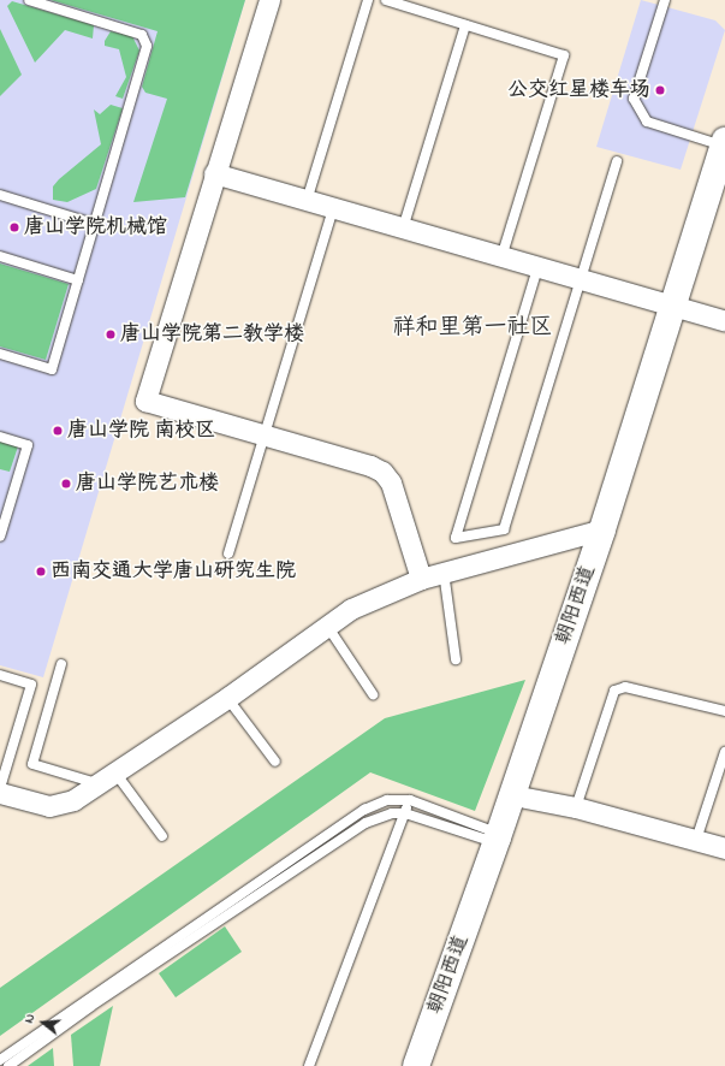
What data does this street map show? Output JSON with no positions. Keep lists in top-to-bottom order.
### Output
{
  "streets": {
    "main road": ["朝阳西道"]
  },
  "districts": ["祥和里第一社区"],
  "places": [
    "公交红星楼车场",
    "唐山学院机械馆",
    "唐山学院第二教学楼",
    "唐山学院 南校区",
    "唐山学院艺术楼",
    "西南交通大学唐山研究生院"
  ],
  "north": "left"
}
